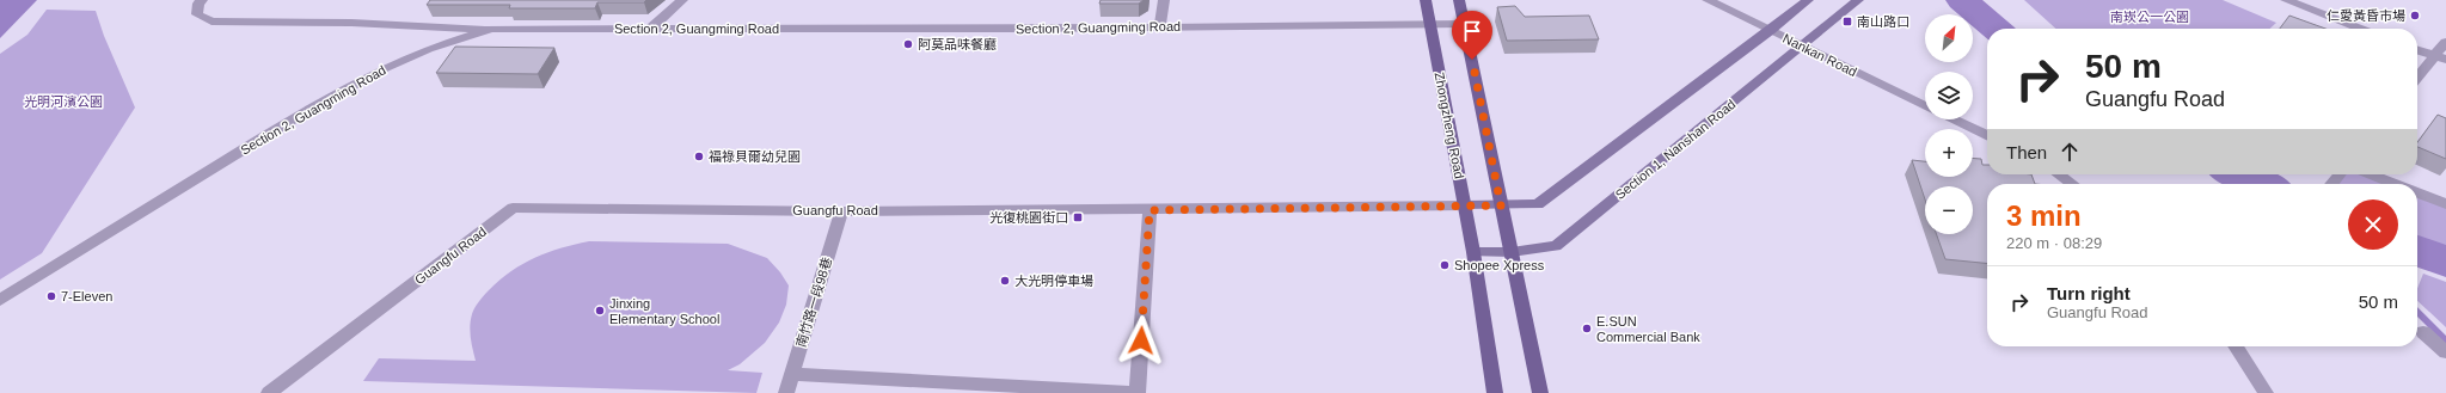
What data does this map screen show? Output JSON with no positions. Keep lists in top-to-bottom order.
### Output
{
  "streets": {
    "main road": ["Zhongzheng Road"],
    "street": [
      "Section 2, Guangming Road",
      "Nankan Road",
      "Section 1, Nanshan Road",
      "Guangfu Road",
      "南竹路一段98巷"
    ]
  },
  "crossings": [
    ["Section 2, Guangming Road", "Zhongzheng Road"],
    ["Nankan Road", "Section 1, Nanshan Road"],
    ["Zhongzheng Road", "Section 1, Nanshan Road"],
    ["Zhongzheng Road", "Guangfu Road"],
    ["Guangfu Road", "南竹路一段98巷"]
  ],
  "parks": ["南崁公一公園", "光明河濱公園"],
  "places": {
    "other": [
      "仁愛黃昏市場",
      "阿莫品味餐廳",
      "福祿貝爾幼兒園",
      "Shopee Xpress",
      "大光明停車場",
      "7-Eleven",
      "Jinxing Elementary School",
      "E.SUN Commercial Bank"
    ],
    "transit": ["南山路口", "光復桃園街口"]
  },
  "north": "top right",
  "page": {
    "map_buttons": ["+", "−"],
    "turn": ["50 m", "Guangfu Road"],
    "then": "Then",
    "heading": ["3 min", "220 m · 08:29"],
    "list": [
      {
        "name": "Turn right",
        "note": "Guangfu Road",
        "value": "50 m"
      }
    ]
  }
}
